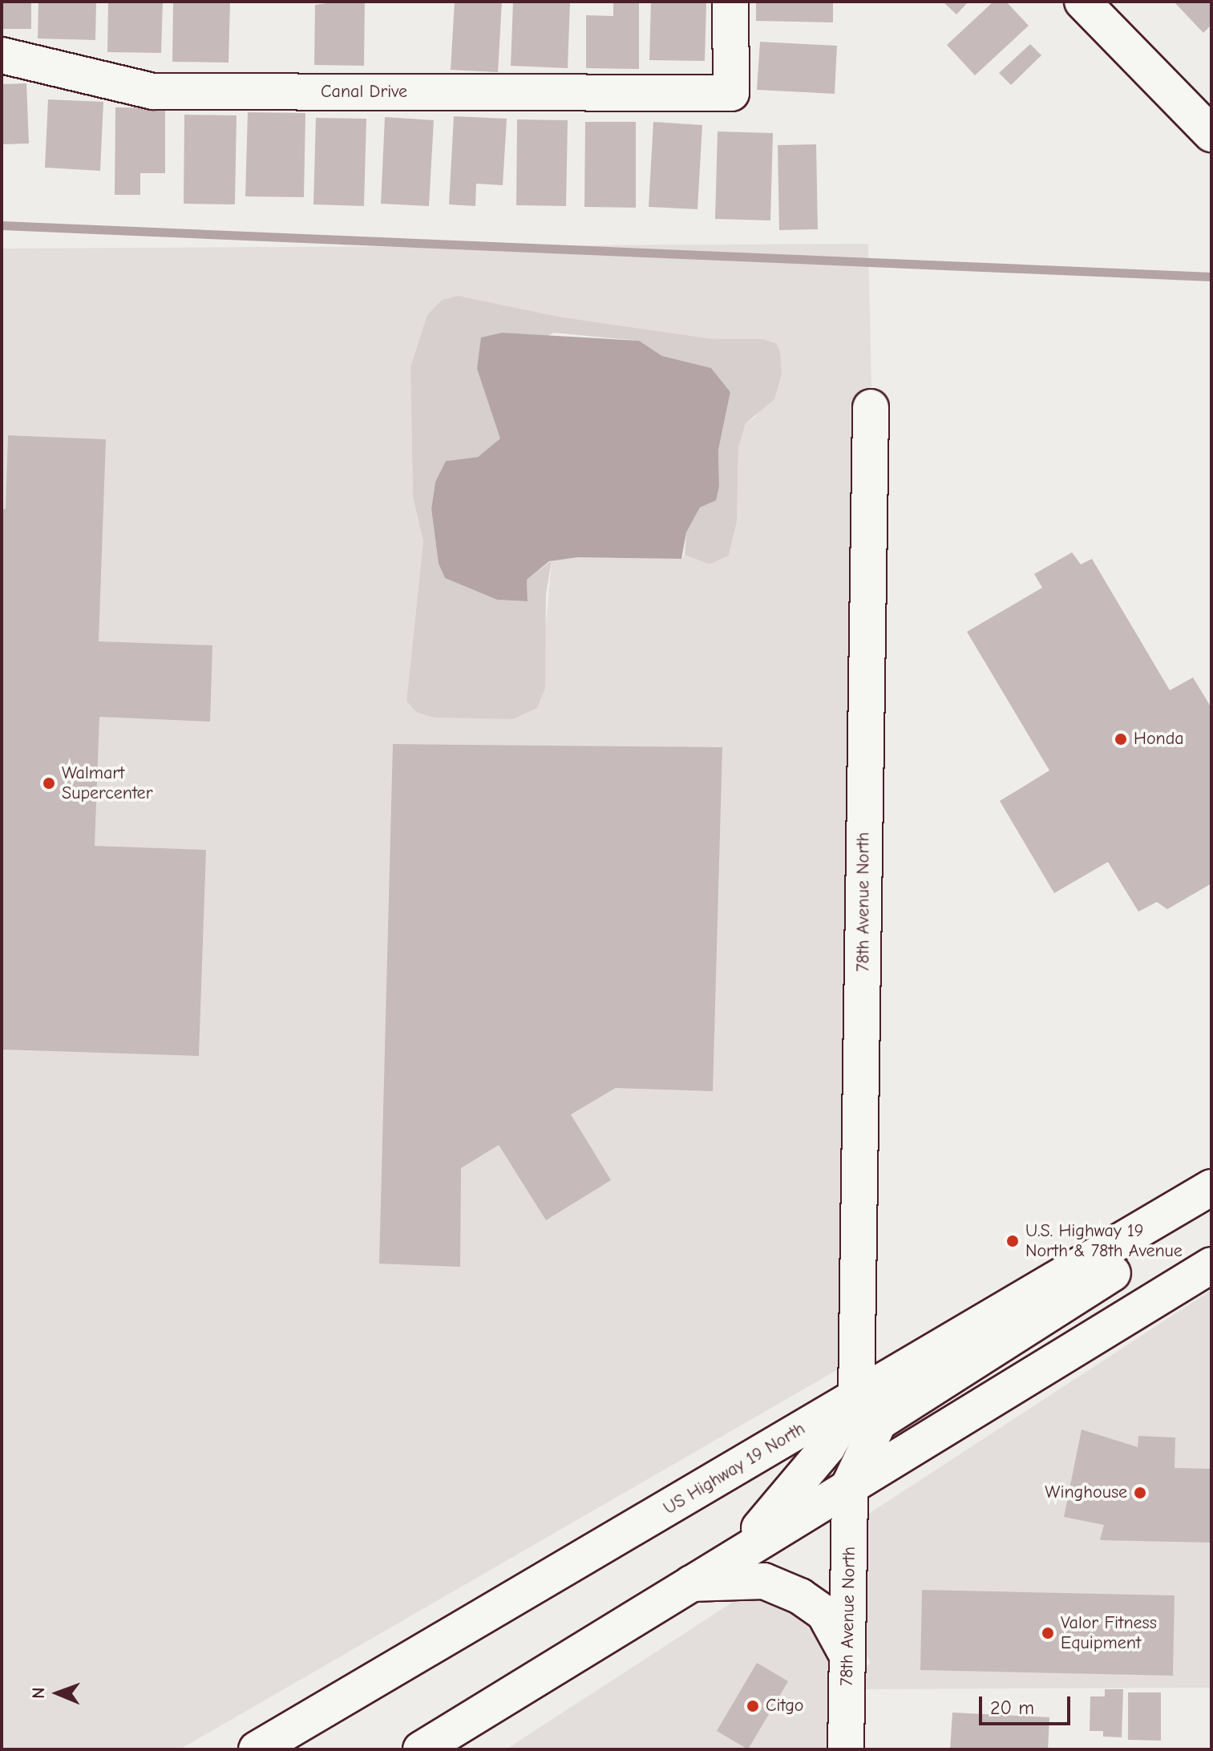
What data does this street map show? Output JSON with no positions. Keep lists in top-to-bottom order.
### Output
{
  "streets": {
    "main road": ["Canal Drive", "78th Avenue North", "US Highway 19 North"]
  },
  "crossings": [
    ["78th Avenue North", "US Highway 19 North"]
  ],
  "places": [
    "Honda",
    "Walmart Supercenter",
    "U.S. Highway 19 North & 78th Avenue",
    "Winghouse",
    "Valor Fitness Equipment",
    "Citgo"
  ],
  "scale_bar": "20 m",
  "north": "left"
}
